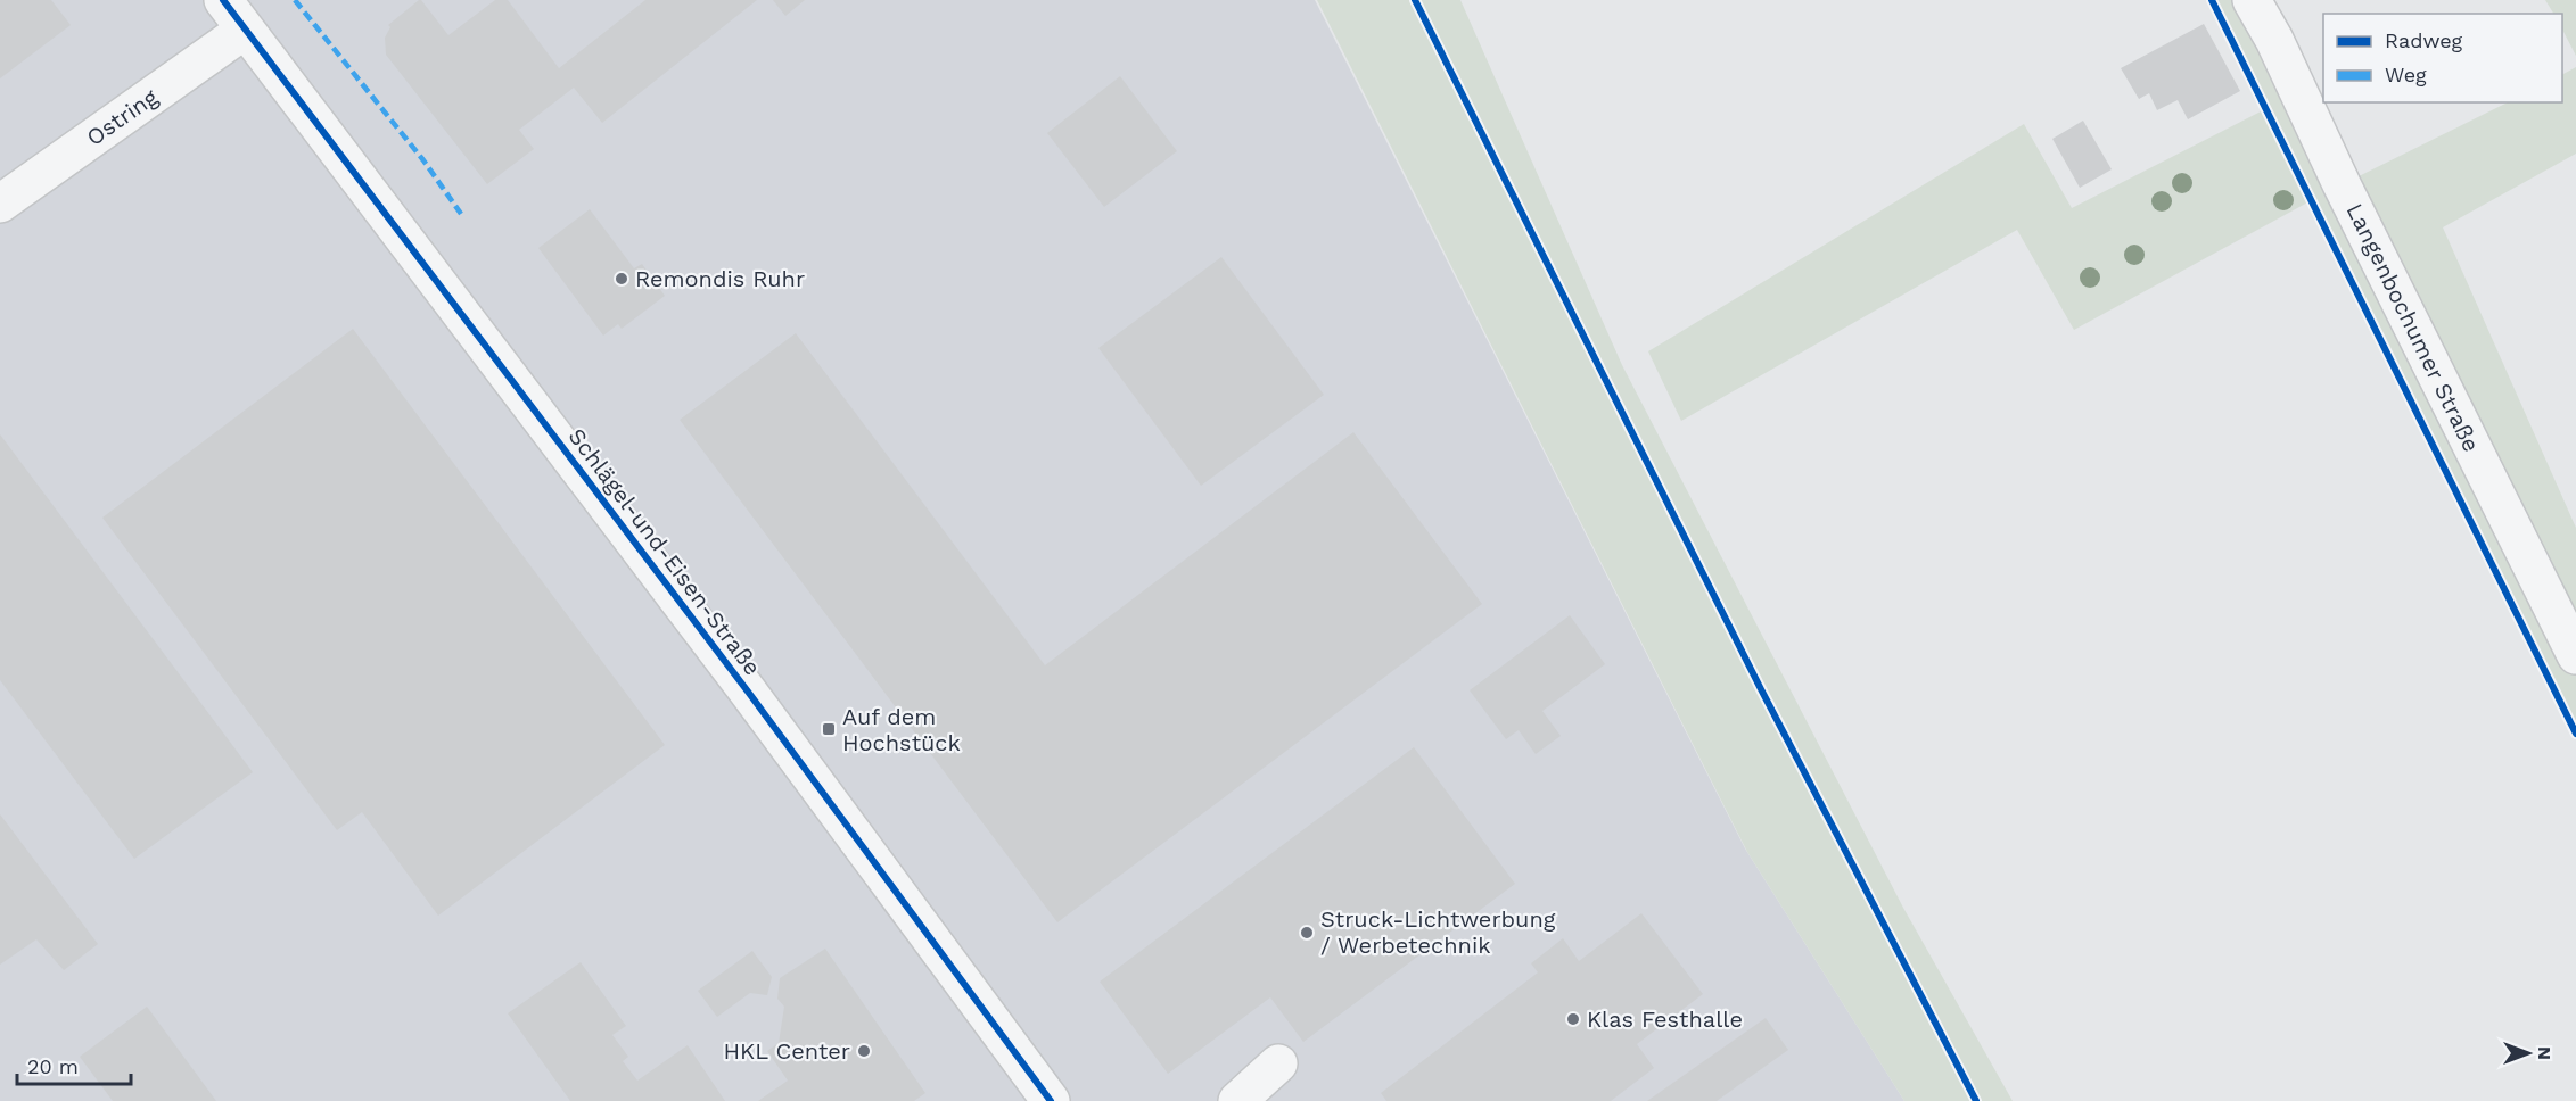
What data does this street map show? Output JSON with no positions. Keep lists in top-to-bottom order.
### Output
{
  "streets": {
    "street": ["Ostring", "Langenbochumer Straße", "Schlägel-und-Eisen-Straße"]
  },
  "crossings": [
    ["Ostring", "Schlägel-und-Eisen-Straße"]
  ],
  "places": {
    "other": [
      "Remondis Ruhr",
      "Struck-Lichtwerbung / Werbetechnik",
      "Klas Festhalle",
      "HKL Center"
    ],
    "transit": ["Auf dem Hochstück"]
  },
  "legend": ["Radweg", "Weg"],
  "scale_bar": "20 m",
  "north": "right"
}
